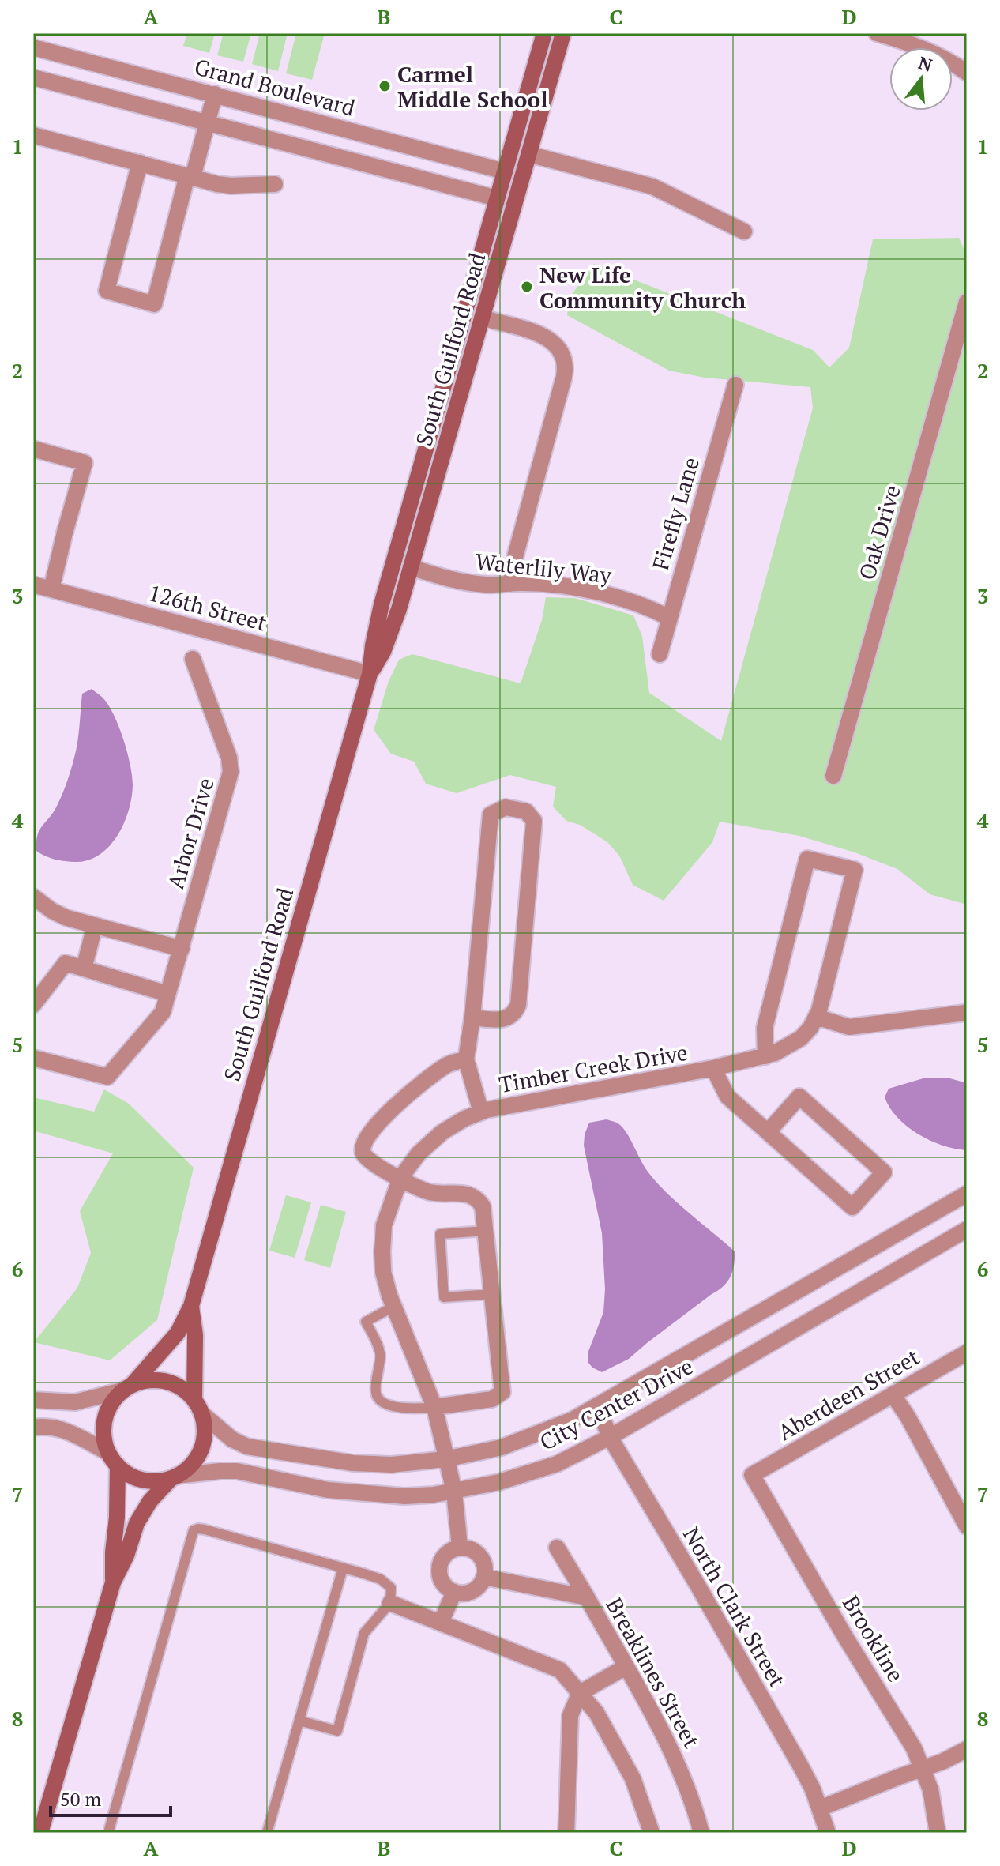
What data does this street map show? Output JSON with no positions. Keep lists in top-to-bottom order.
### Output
{
  "streets": {
    "main road": ["South Guilford Road"],
    "street": [
      "Grand Boulevard",
      "Firefly Lane",
      "Oak Drive",
      "Waterlily Way",
      "126th Street",
      "Arbor Drive",
      "Timber Creek Drive",
      "Aberdeen Street",
      "City Center Drive",
      "North Clark Street",
      "Brookline",
      "Breaklines Street"
    ]
  },
  "crossings": [
    ["Grand Boulevard", "South Guilford Road"],
    ["South Guilford Road", "Waterlily Way"],
    ["South Guilford Road", "126th Street"],
    ["South Guilford Road", "City Center Drive"],
    ["Firefly Lane", "Waterlily Way"],
    ["Timber Creek Drive", "City Center Drive"],
    ["Aberdeen Street", "Brookline"],
    ["City Center Drive", "North Clark Street"]
  ],
  "places": ["Carmel Middle School", "New Life Community Church"],
  "scale_bar": "50 m",
  "north": "top",
  "grid": {
    "columns": [
      "A",
      "B",
      "C",
      "D"
    ],
    "rows": [
      "1",
      "2",
      "3",
      "4",
      "5",
      "6",
      "7",
      "8"
    ]
  }
}
